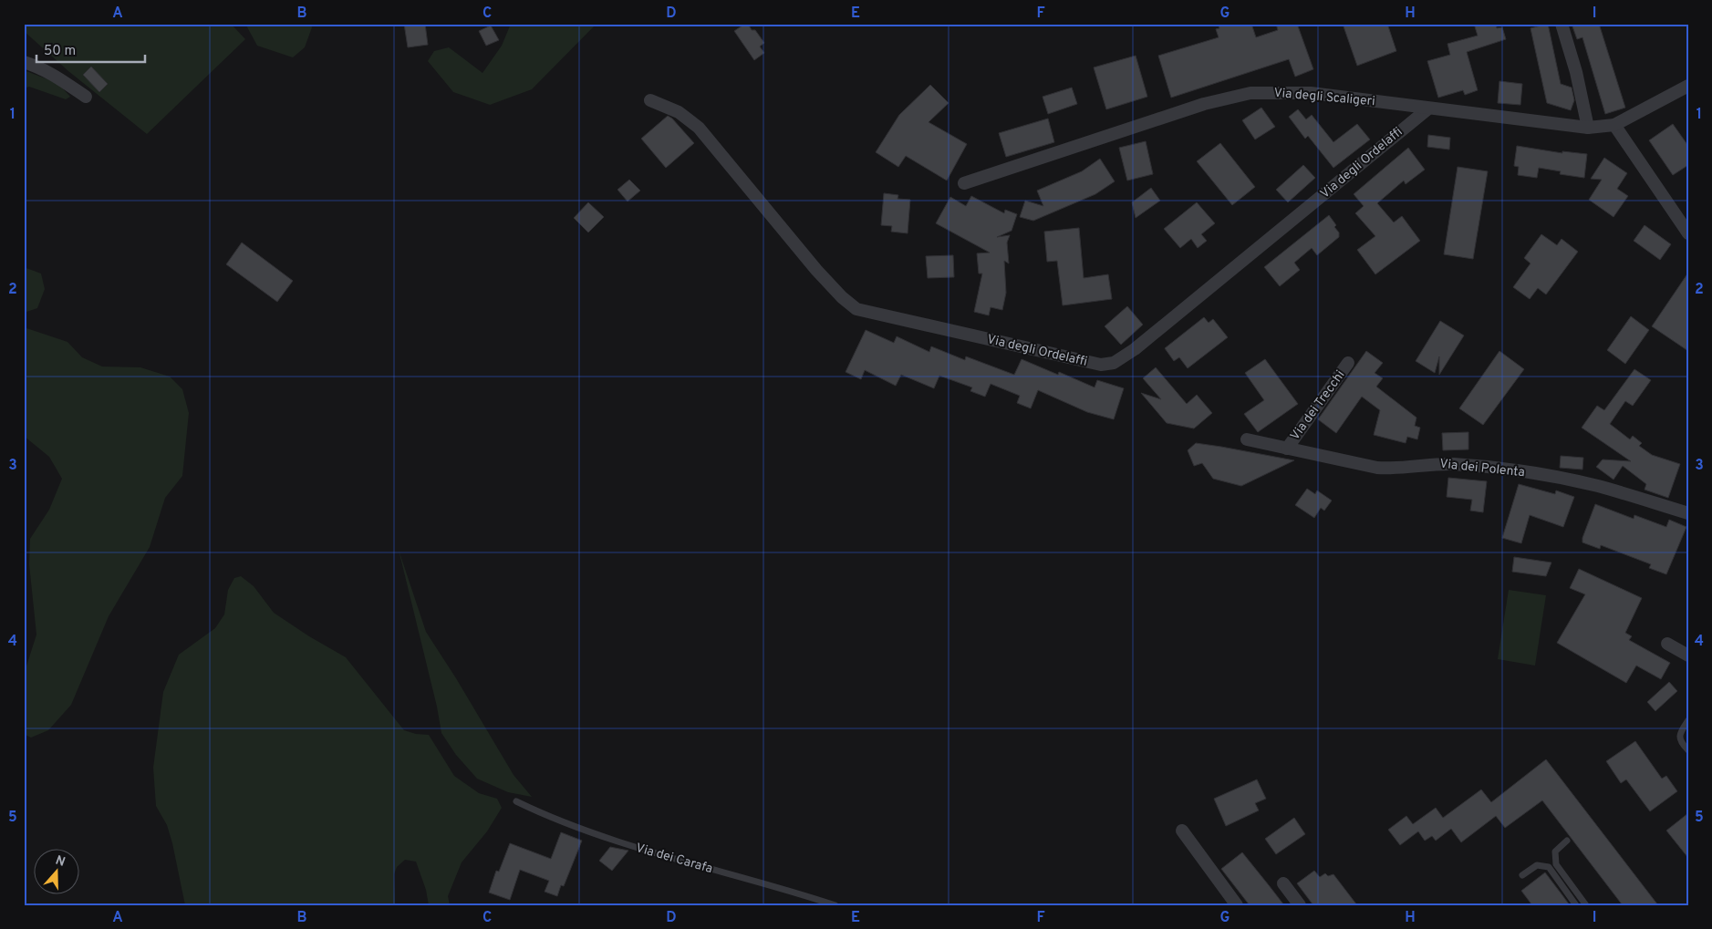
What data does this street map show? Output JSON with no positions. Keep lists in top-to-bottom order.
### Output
{
  "streets": {
    "street": [
      "Via degli Scaligeri",
      "Via degli Ordelaffi",
      "Via dei Trecchi",
      "Via dei Polenta"
    ],
    "lane": ["Via dei Carafa"]
  },
  "crossings": [
    ["Via degli Scaligeri", "Via degli Ordelaffi"],
    ["Via dei Trecchi", "Via dei Polenta"]
  ],
  "scale_bar": "50 m",
  "north": "top",
  "grid": {
    "columns": [
      "A",
      "B",
      "C",
      "D",
      "E",
      "F",
      "G",
      "H",
      "I"
    ],
    "rows": [
      "1",
      "2",
      "3",
      "4",
      "5"
    ]
  }
}
